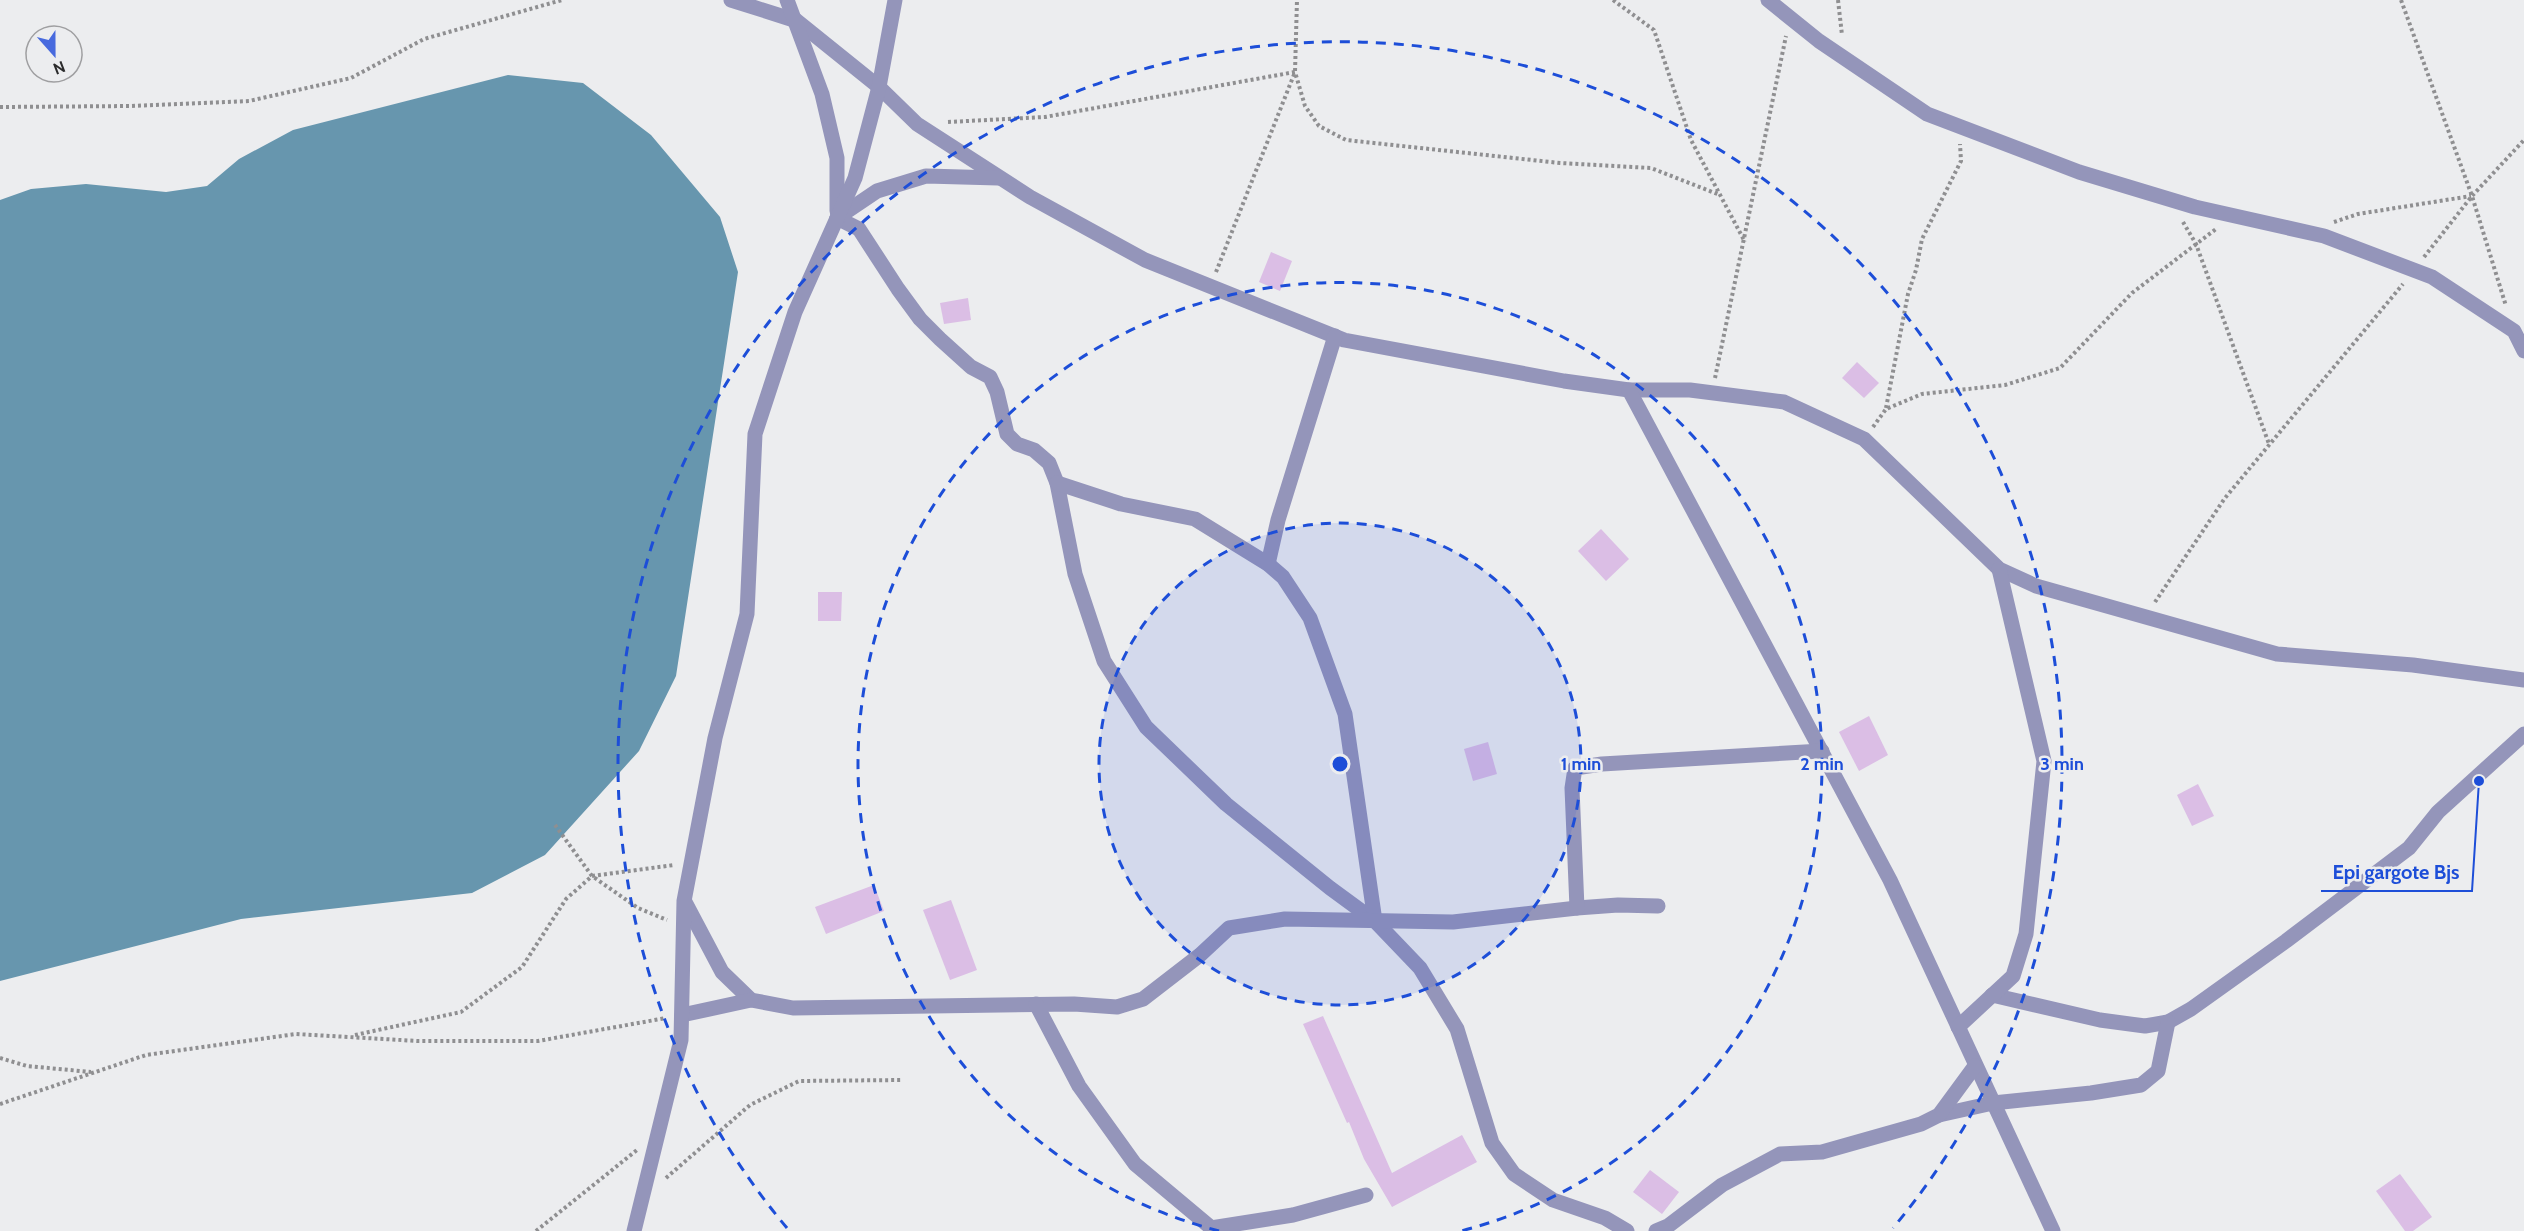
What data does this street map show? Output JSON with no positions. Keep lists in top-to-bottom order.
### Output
{
  "places": ["Epi gargote Bjs"],
  "north": "bottom",
  "rings": ["1 min", "2 min", "3 min"]
}
